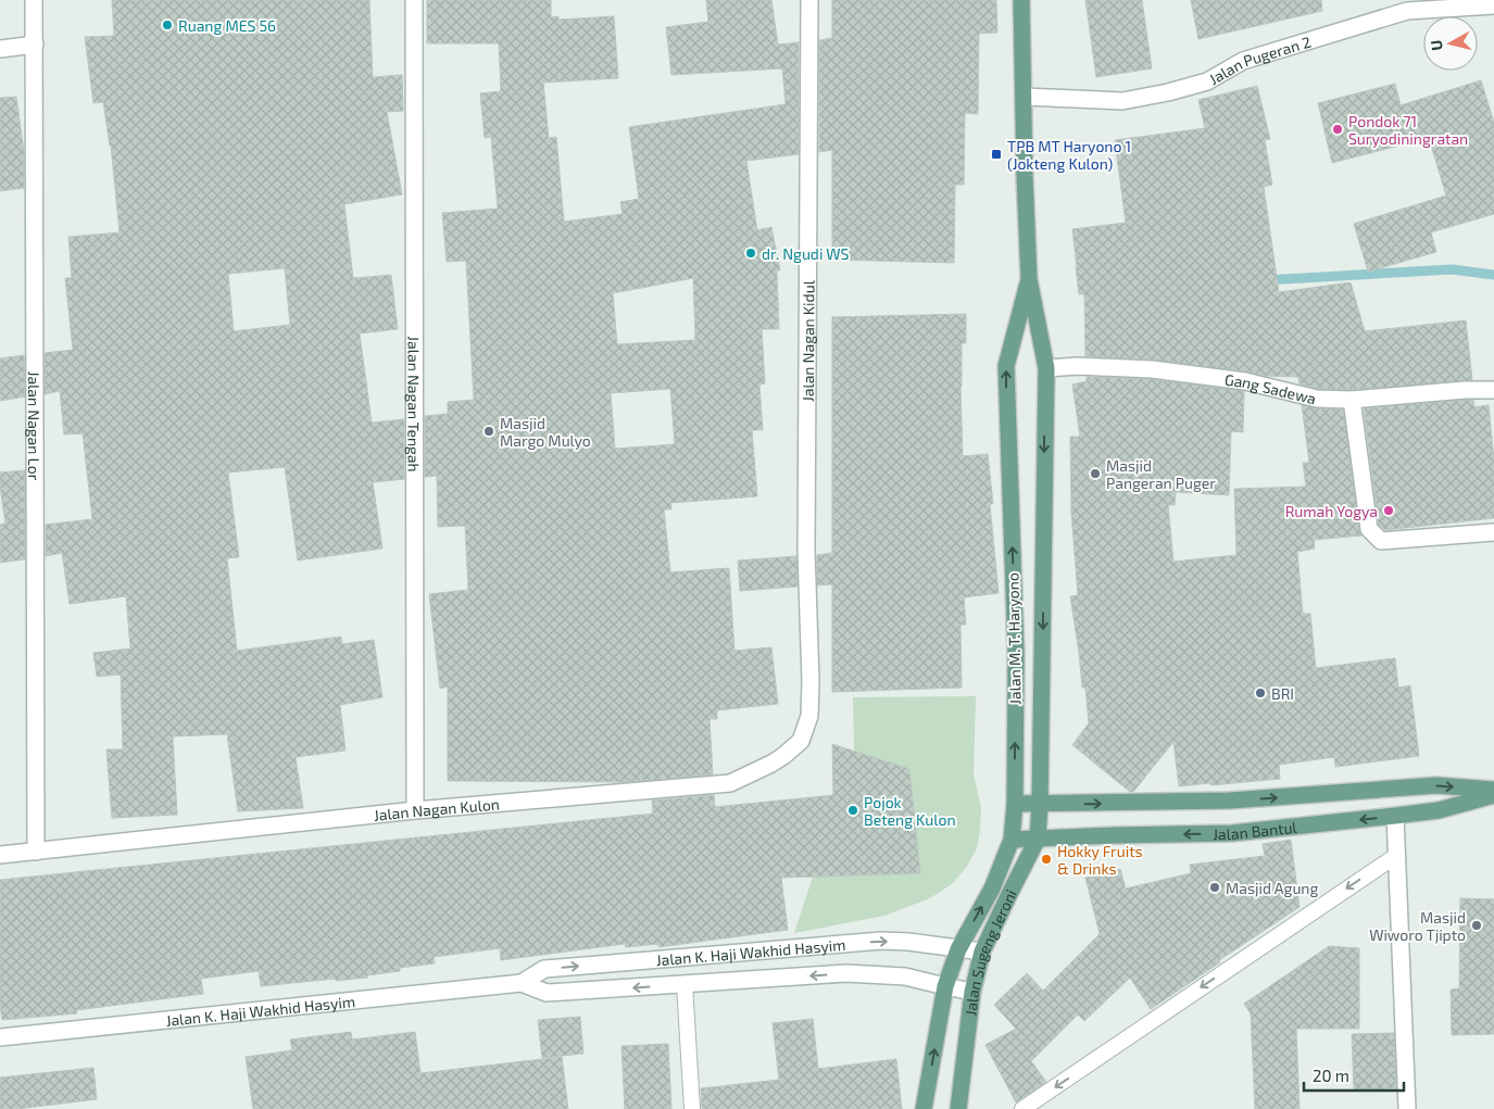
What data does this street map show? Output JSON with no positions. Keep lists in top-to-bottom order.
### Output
{
  "streets": {
    "main road": ["Jalan M. T. Haryono", "Jalan Bantul", "Jalan Sugeng Jeroni"],
    "street": [
      "Jalan Pugeran 2",
      "Jalan Nagan Kidul",
      "Gang Sadewa",
      "Jalan Nagan Tengah",
      "Jalan Nagan Lor",
      "Jalan Nagan Kulon",
      "Jalan K. Haji Wakhid Hasyim"
    ]
  },
  "crossings": [
    ["Jalan Pugeran 2", "Jalan M. T. Haryono"],
    ["Jalan Nagan Kidul", "Jalan Nagan Kulon"],
    ["Gang Sadewa", "Jalan M. T. Haryono"],
    ["Jalan Nagan Tengah", "Jalan Nagan Kulon"],
    ["Jalan Nagan Lor", "Jalan Nagan Kulon"],
    ["Jalan M. T. Haryono", "Jalan Bantul"],
    ["Jalan M. T. Haryono", "Jalan K. Haji Wakhid Hasyim"],
    ["Jalan M. T. Haryono", "Jalan Sugeng Jeroni"],
    ["Jalan Bantul", "Jalan Sugeng Jeroni"],
    ["Jalan K. Haji Wakhid Hasyim", "Jalan Sugeng Jeroni"]
  ],
  "places": {
    "other": [
      "Ruang MES 56",
      "Pondok 71 Suryodiningratan",
      "dr. Ngudi WS",
      "Masjid Margo Mulyo",
      "Masjid Pangeran Puger",
      "Rumah Yogya",
      "BRI",
      "Pojok Beteng Kulon",
      "Hokky Fruits & Drinks",
      "Masjid Agung",
      "Masjid Wiworo Tjipto"
    ],
    "transit": ["TPB MT Haryono 1 (Jokteng Kulon)"]
  },
  "scale_bar": "20 m",
  "north": "left"
}
